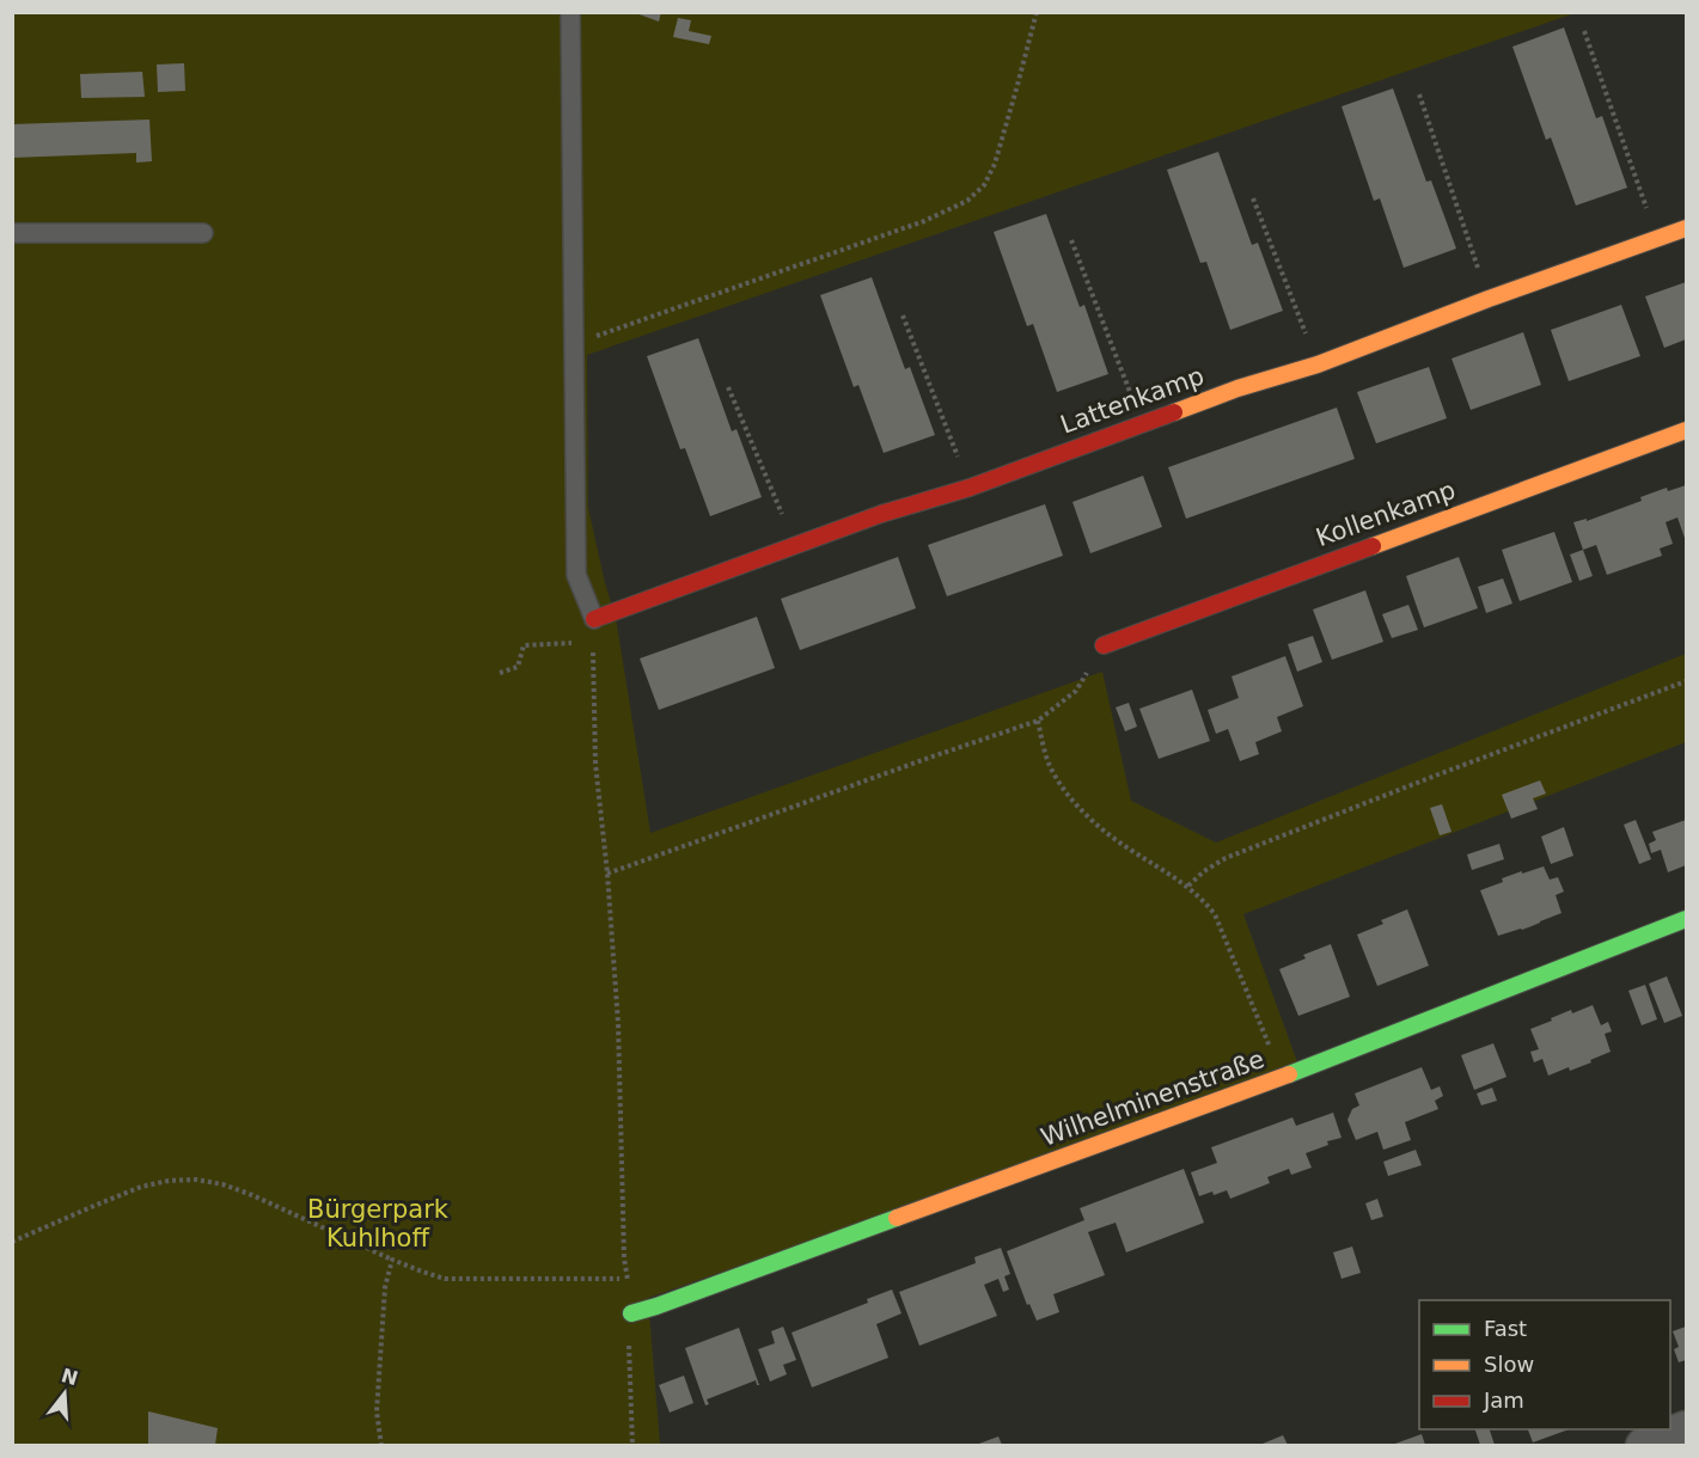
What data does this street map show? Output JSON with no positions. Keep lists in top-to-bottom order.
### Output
{
  "streets": {
    "street": ["Lattenkamp", "Kollenkamp", "Wilhelminenstraße"]
  },
  "parks": ["Bürgerpark Kuhlhoff"],
  "legend": ["Fast", "Slow", "Jam"],
  "north": "top"
}
